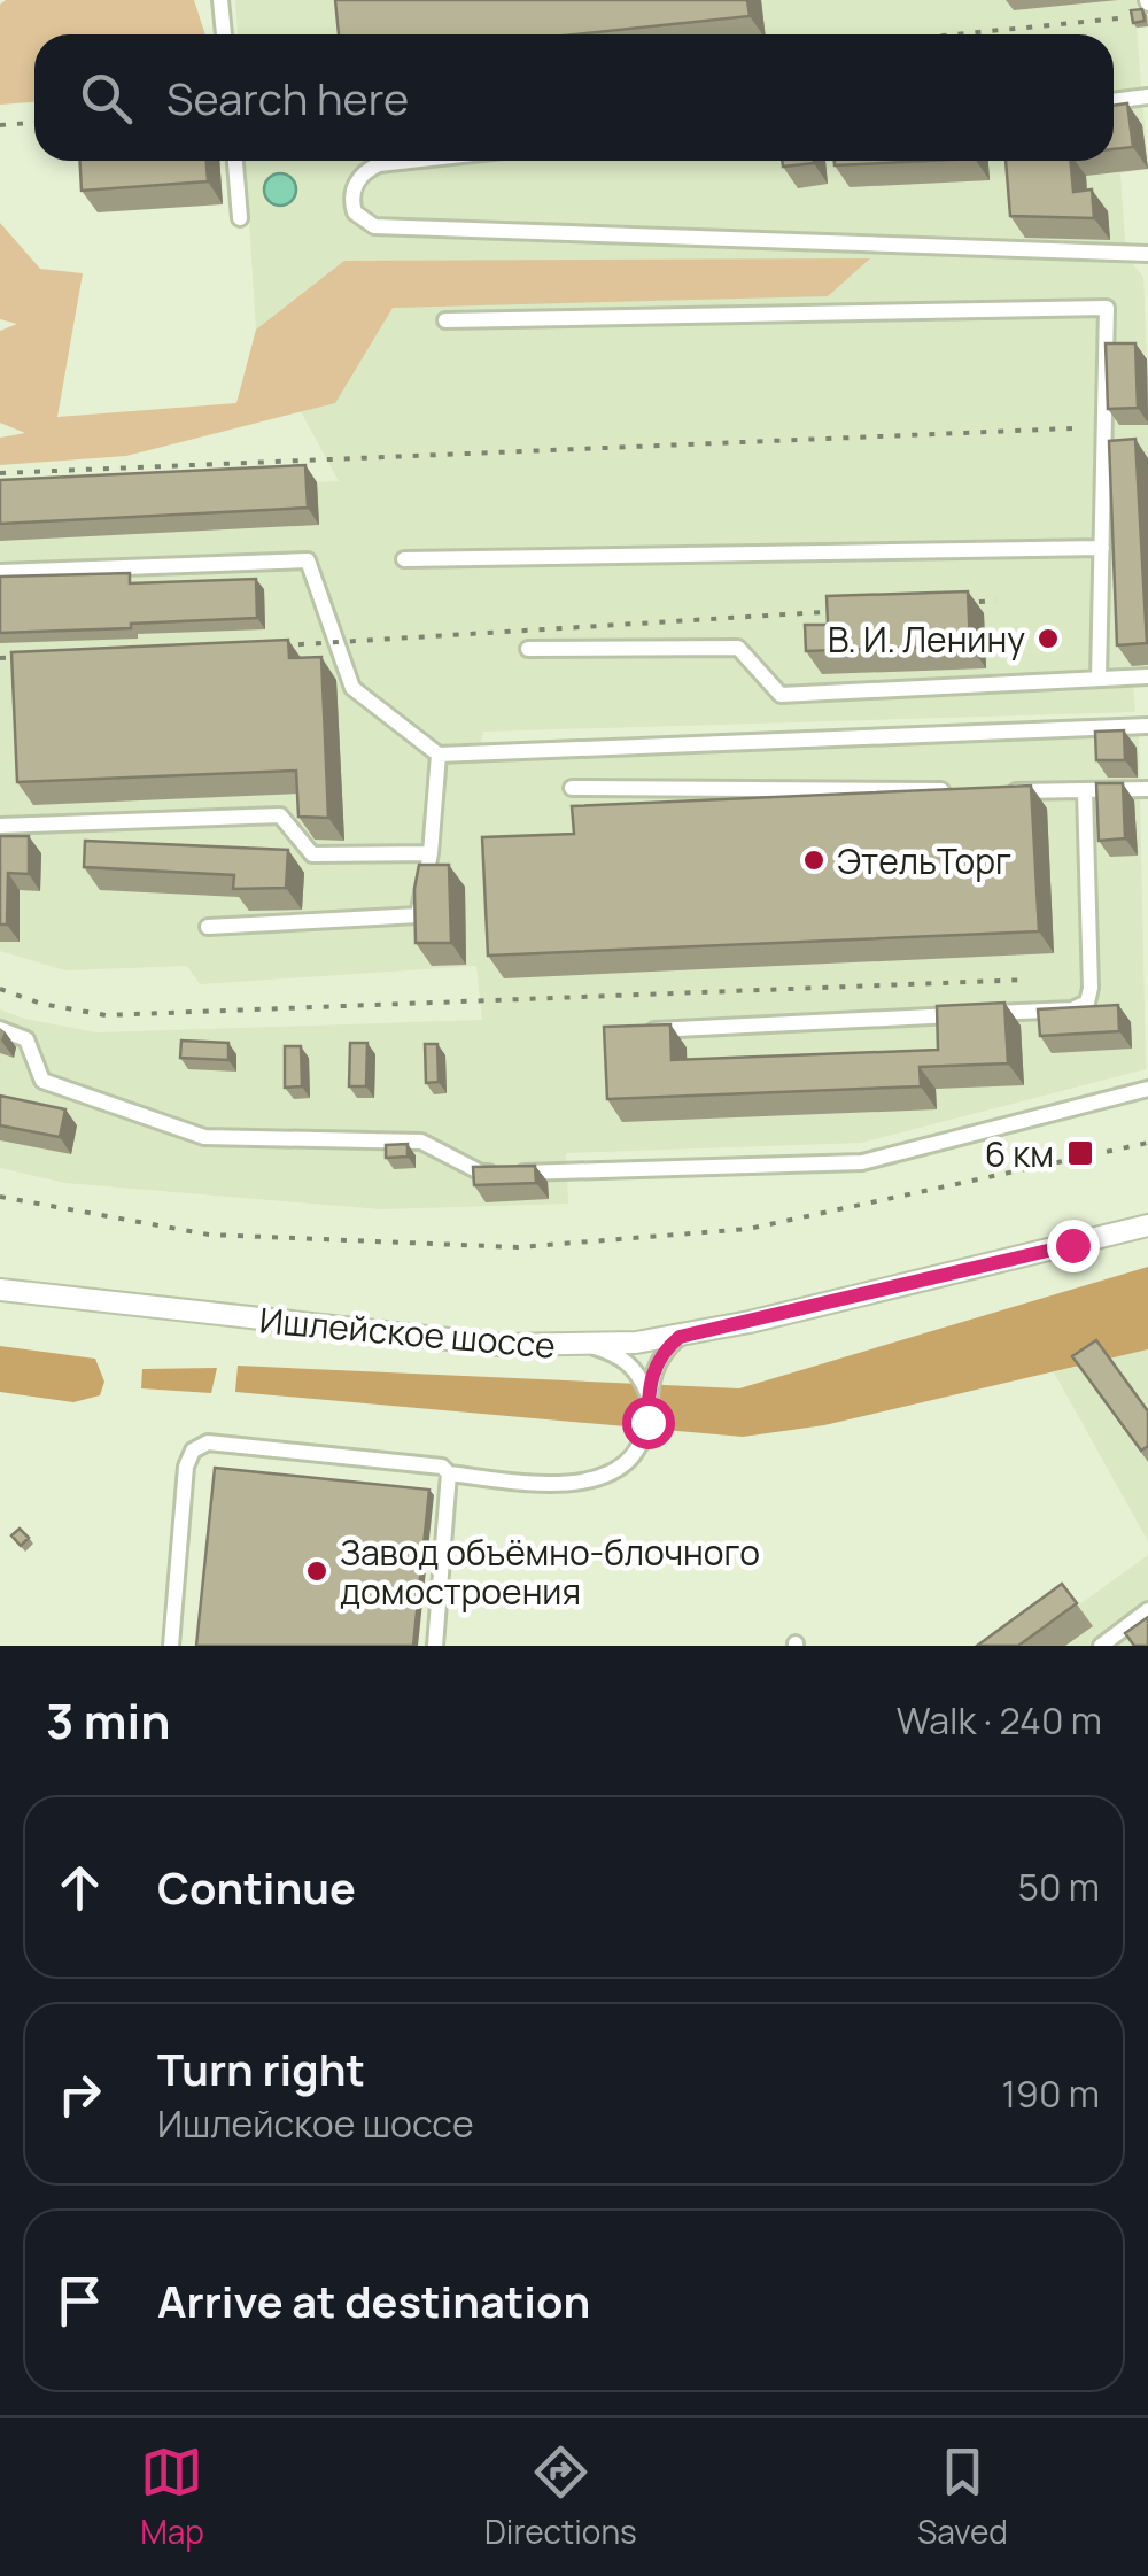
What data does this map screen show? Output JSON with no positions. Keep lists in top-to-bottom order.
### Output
{
  "streets": {
    "main road": ["Ишлейское шоссе"]
  },
  "places": {
    "other": ["В. И. Ленину", "ЭтельТорг", "Завод объёмно-блочного домостроения"],
    "transit": ["6 км"]
  },
  "page": {
    "search": "Search here",
    "heading": ["3 min", "Walk · 240 m"],
    "list": [
      ["Continue", "50 m"],
      ["Turn right", "Ишлейское шоссе", "190 m"],
      "Arrive at destination"
    ],
    "nav": ["Map", "Directions", "Saved"]
  }
}
